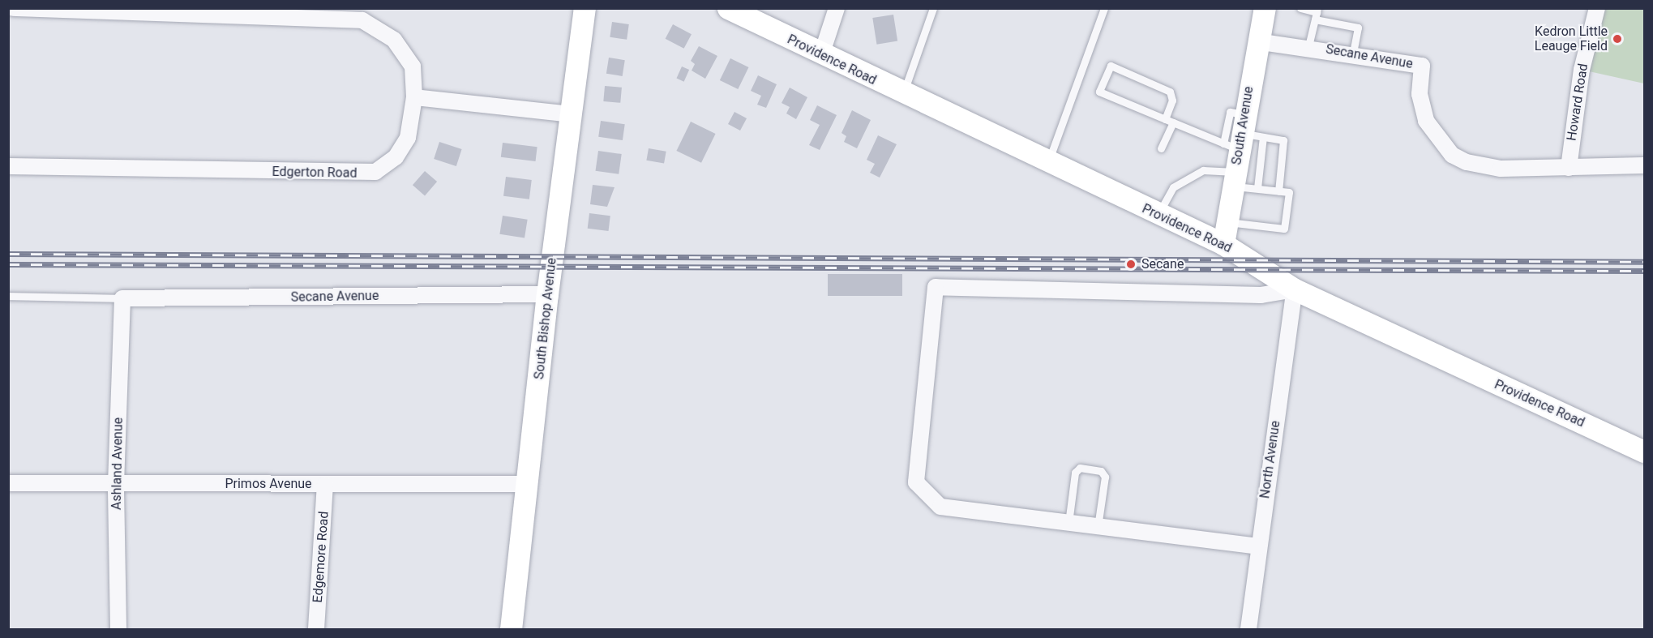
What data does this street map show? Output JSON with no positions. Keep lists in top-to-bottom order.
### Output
{
  "streets": {
    "street": [
      "Secane Avenue",
      "Providence Road",
      "Howard Road",
      "South Avenue",
      "Edgerton Road",
      "South Bishop Avenue",
      "North Avenue",
      "Ashland Avenue",
      "Primos Avenue",
      "Edgemore Road"
    ]
  },
  "crossings": [
    ["Secane Avenue", "Howard Road"],
    ["Secane Avenue", "South Avenue"],
    ["Secane Avenue", "South Bishop Avenue"],
    ["Secane Avenue", "Ashland Avenue"],
    ["Providence Road", "South Avenue"],
    ["Providence Road", "North Avenue"],
    ["South Bishop Avenue", "Primos Avenue"],
    ["Ashland Avenue", "Primos Avenue"],
    ["Primos Avenue", "Edgemore Road"]
  ],
  "places": ["Kedron Little Leauge Field", "Secane"]
}
